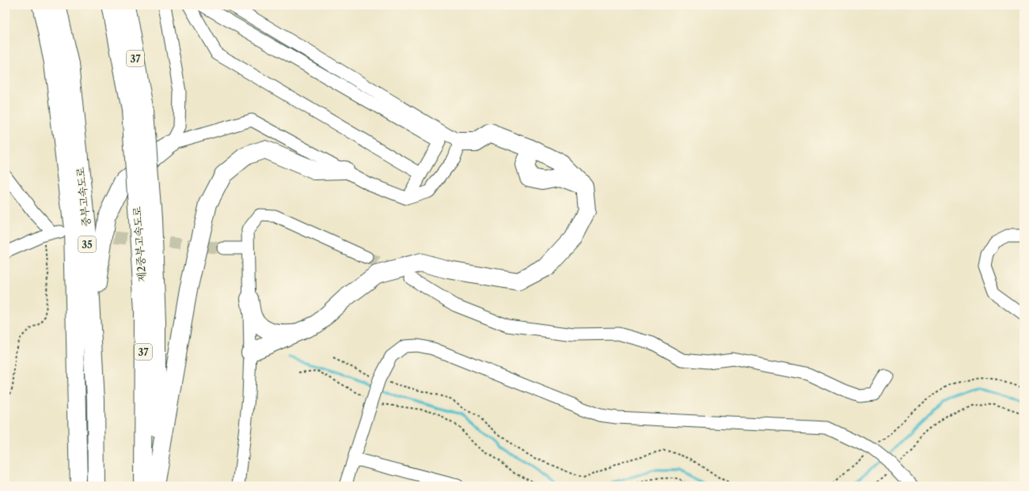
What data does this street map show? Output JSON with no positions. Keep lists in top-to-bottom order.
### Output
{
  "streets": {
    "highway": [
      "37",
      "중부고속도로",
      "35",
      "제2중부고속도로"
    ]
  }
}
